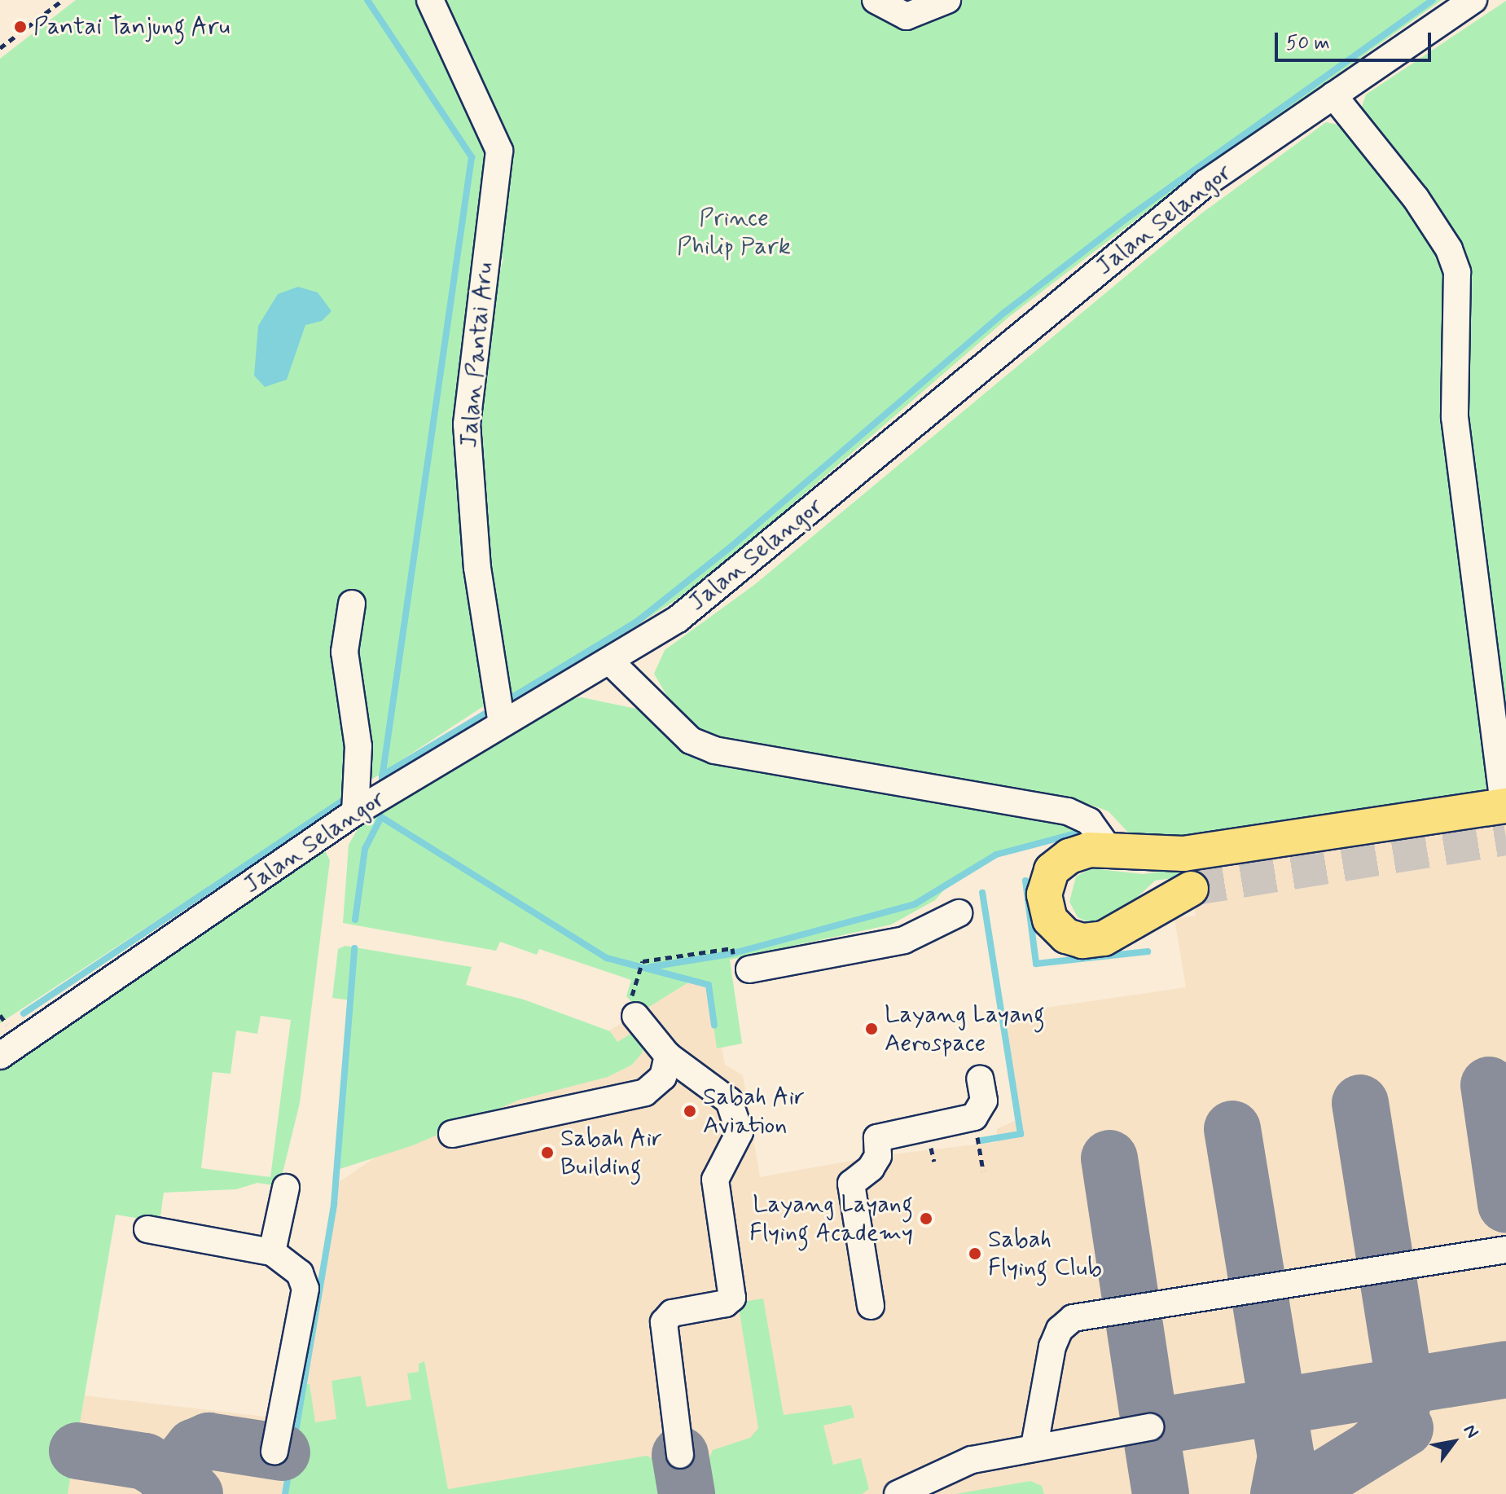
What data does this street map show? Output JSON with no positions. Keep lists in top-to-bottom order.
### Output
{
  "streets": {
    "street": ["Jalan Selangor", "Jalan Pantai Aru"]
  },
  "crossings": [
    ["Jalan Selangor", "Jalan Pantai Aru"]
  ],
  "parks": ["Prince Philip Park"],
  "places": [
    "Pantai Tanjung Aru",
    "Layang Layang Aerospace",
    "Sabah Air Aviation",
    "Sabah Air Building",
    "Layang Layang Flying Academy",
    "Sabah Flying Club"
  ],
  "scale_bar": "50 m",
  "north": "top right"
}
